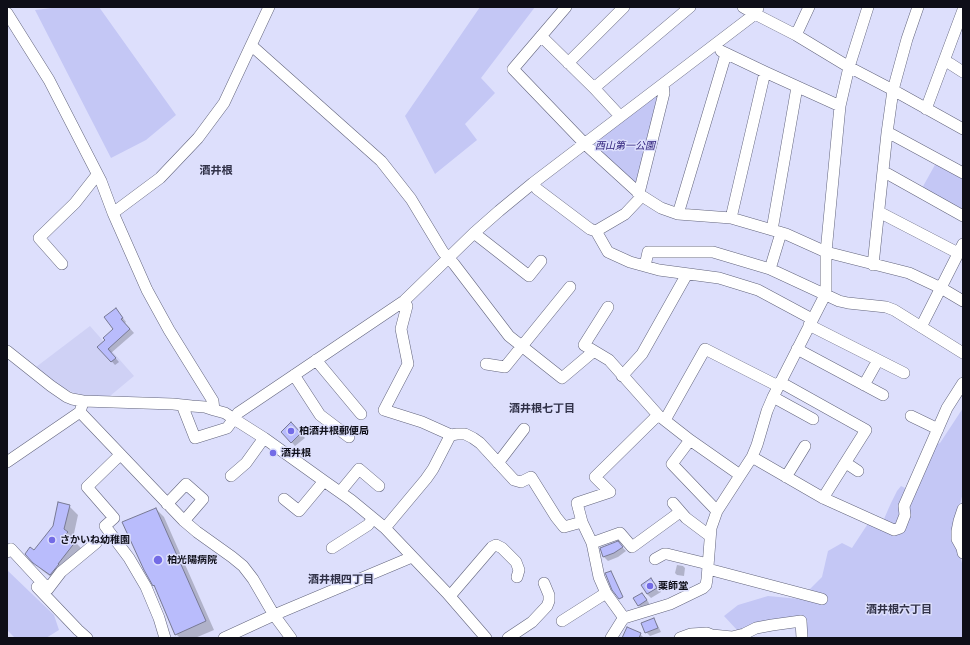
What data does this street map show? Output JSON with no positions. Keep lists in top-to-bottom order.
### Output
{
  "districts": [
    "酒井根",
    "酒井根七丁目",
    "酒井根四丁目",
    "酒井根六丁目"
  ],
  "parks": ["西山第一公園"],
  "places": [
    "柏酒井根郵便局",
    "酒井根",
    "さかいね幼稚園",
    "柏光陽病院",
    "薬師堂"
  ]
}
